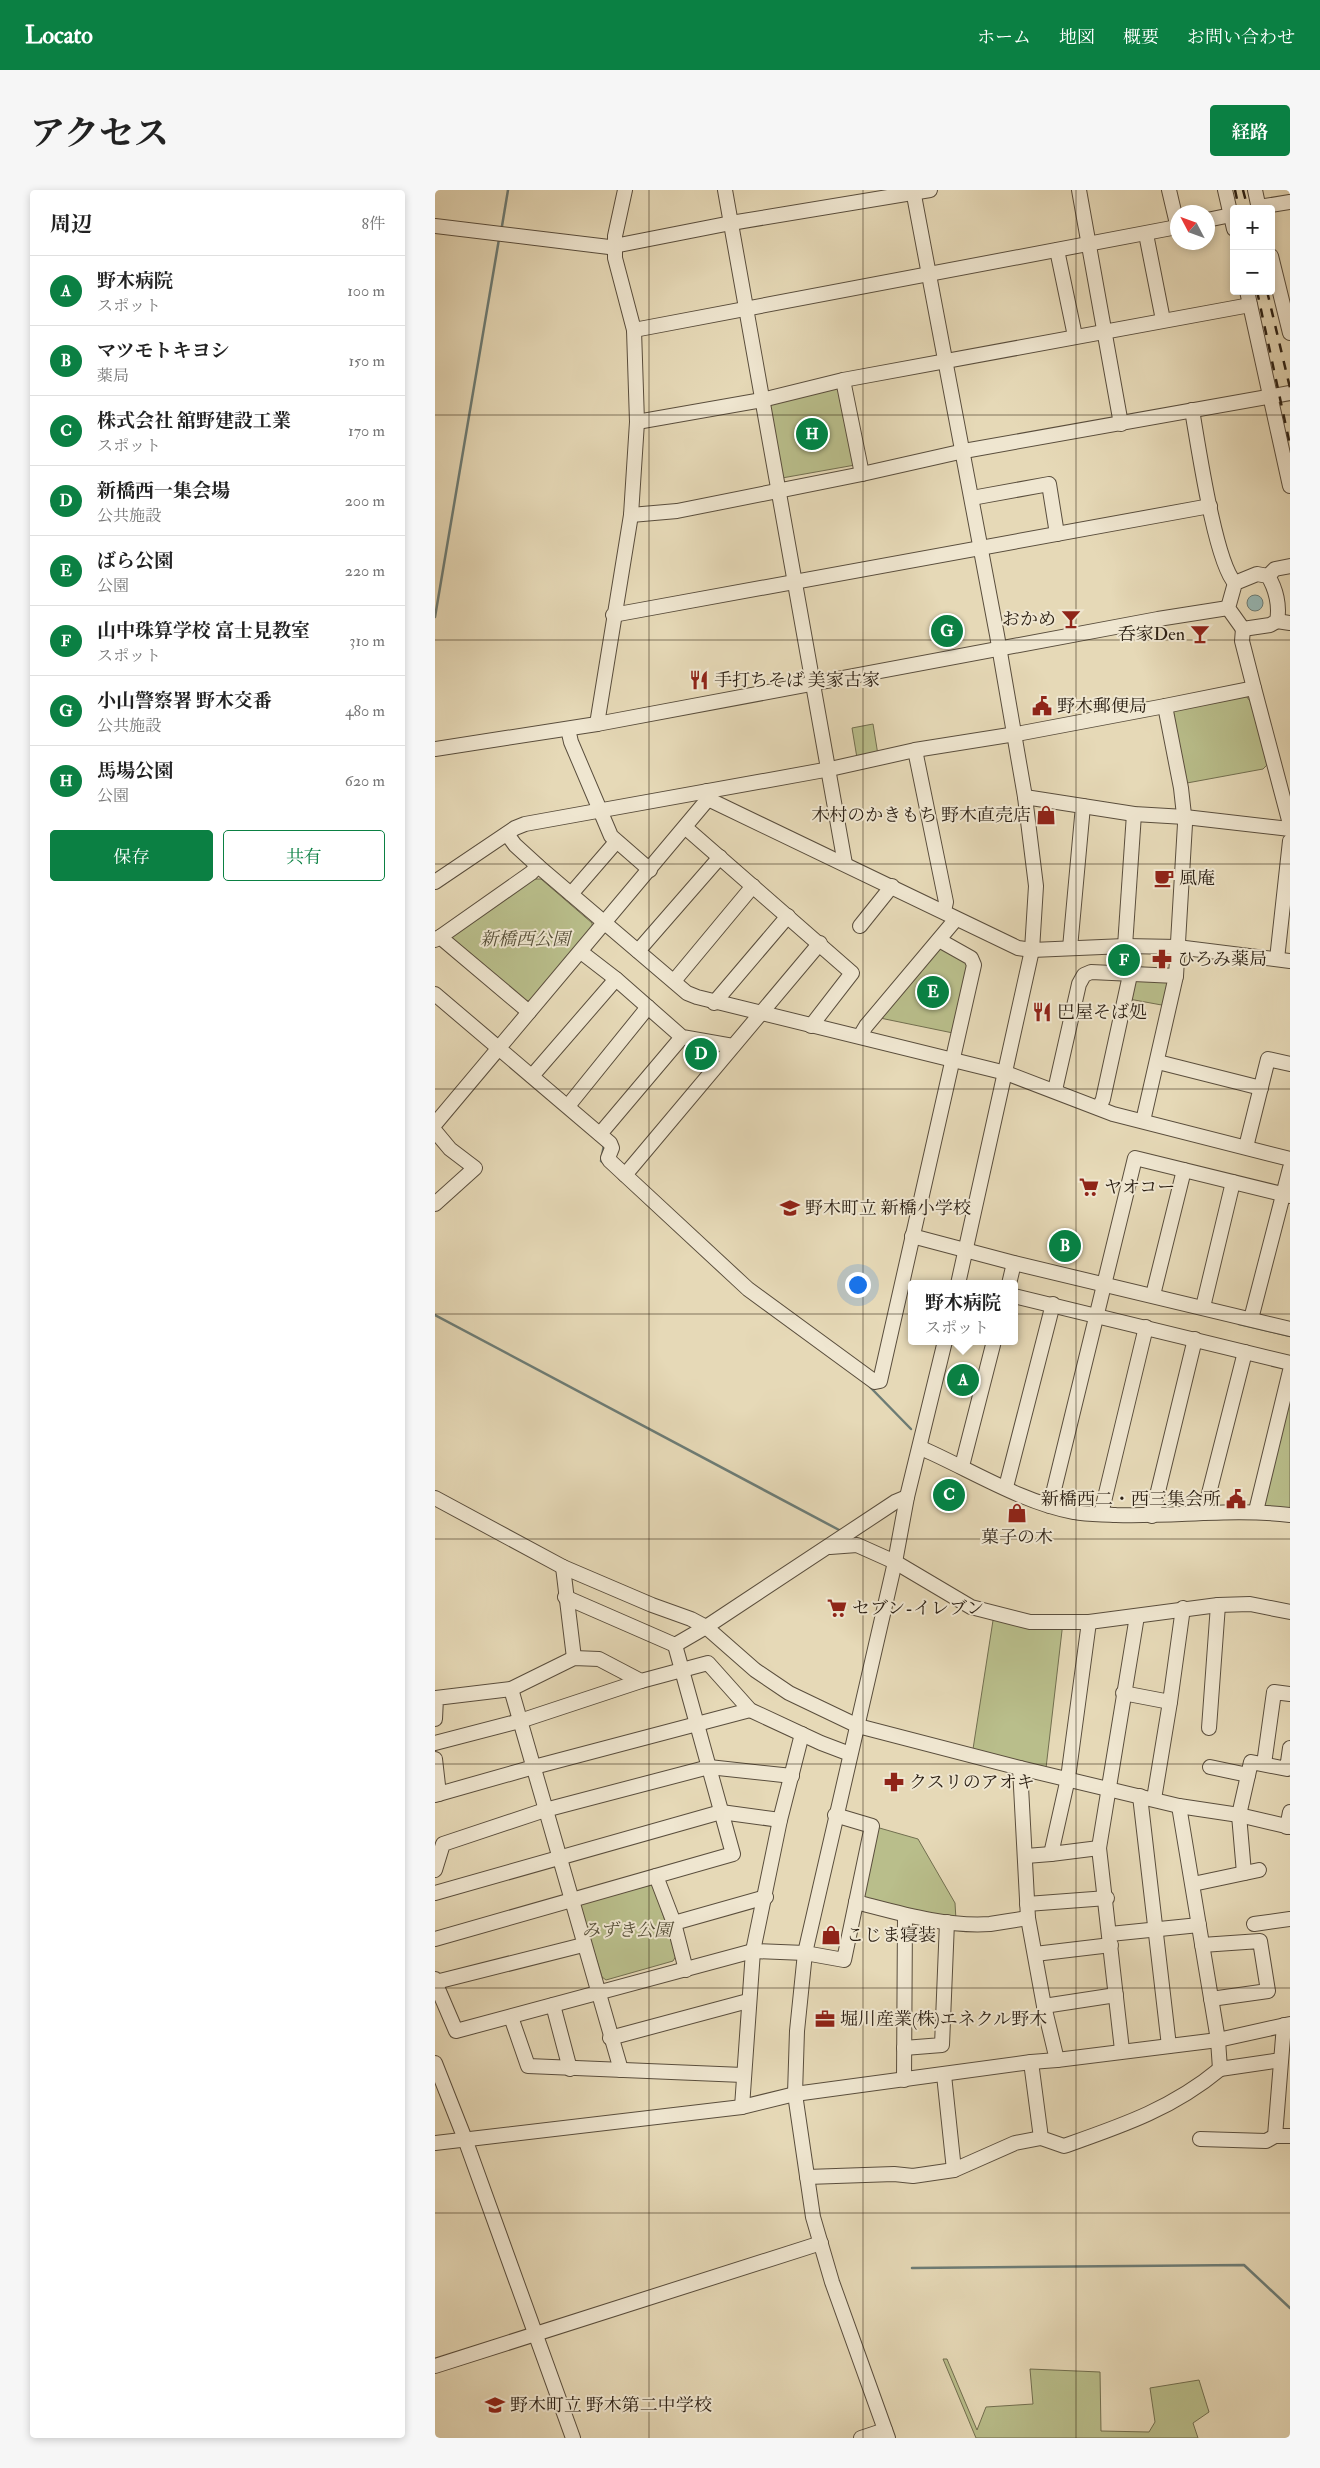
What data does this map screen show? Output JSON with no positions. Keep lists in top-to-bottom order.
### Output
{
  "parks": ["新橋西公園", "みずき公園"],
  "places": {
    "bar": ["おかめ", "呑家Den"],
    "restaurant": ["手打ちそば 美家古家", "巴屋そば処"],
    "public building": ["野木郵便局", "新橋西二・西三集会所"],
    "shop": ["木村のかきもち 野木直売店", "菓子の木", "こじま寝装"],
    "cafe": ["風庵"],
    "pharmacy": ["ひろみ薬局", "クスリのアオキ"],
    "supermarket": ["ヤオコー", "セブン-イレブン"],
    "school or university": ["野木町立 新橋小学校", "野木町立 野木第二中学校"],
    "office": ["堀川産業(株)エネクル野木"]
  },
  "north": "top left",
  "page": {
    "header": "Locato",
    "nav": [
      "ホーム",
      "地図",
      "概要",
      "お問い合わせ"
    ],
    "title": "アクセス",
    "buttons": [
      "経路",
      ["保存", "共有"]
    ],
    "heading": ["周辺", "8件"],
    "map_buttons": ["+", "−"],
    "list": [
      {
        "mark": "A",
        "name": "野木病院",
        "note": "スポット",
        "value": "100 m"
      },
      {
        "mark": "B",
        "name": "マツモトキヨシ",
        "note": "薬局",
        "value": "150 m"
      },
      {
        "mark": "C",
        "name": "株式会社 舘野建設工業",
        "note": "スポット",
        "value": "170 m"
      },
      {
        "mark": "D",
        "name": "新橋西一集会場",
        "note": "公共施設",
        "value": "200 m"
      },
      {
        "mark": "E",
        "name": "ばら公園",
        "note": "公園",
        "value": "220 m"
      },
      {
        "mark": "F",
        "name": "山中珠算学校 富士見教室",
        "note": "スポット",
        "value": "310 m"
      },
      {
        "mark": "G",
        "name": "小山警察署 野木交番",
        "note": "公共施設",
        "value": "480 m"
      },
      {
        "mark": "H",
        "name": "馬場公園",
        "note": "公園",
        "value": "620 m"
      }
    ],
    "pins": [
      "H",
      "G",
      "F",
      "E",
      "D",
      "B",
      "A",
      "C"
    ],
    "popup": ["野木病院", "スポット"]
  }
}
